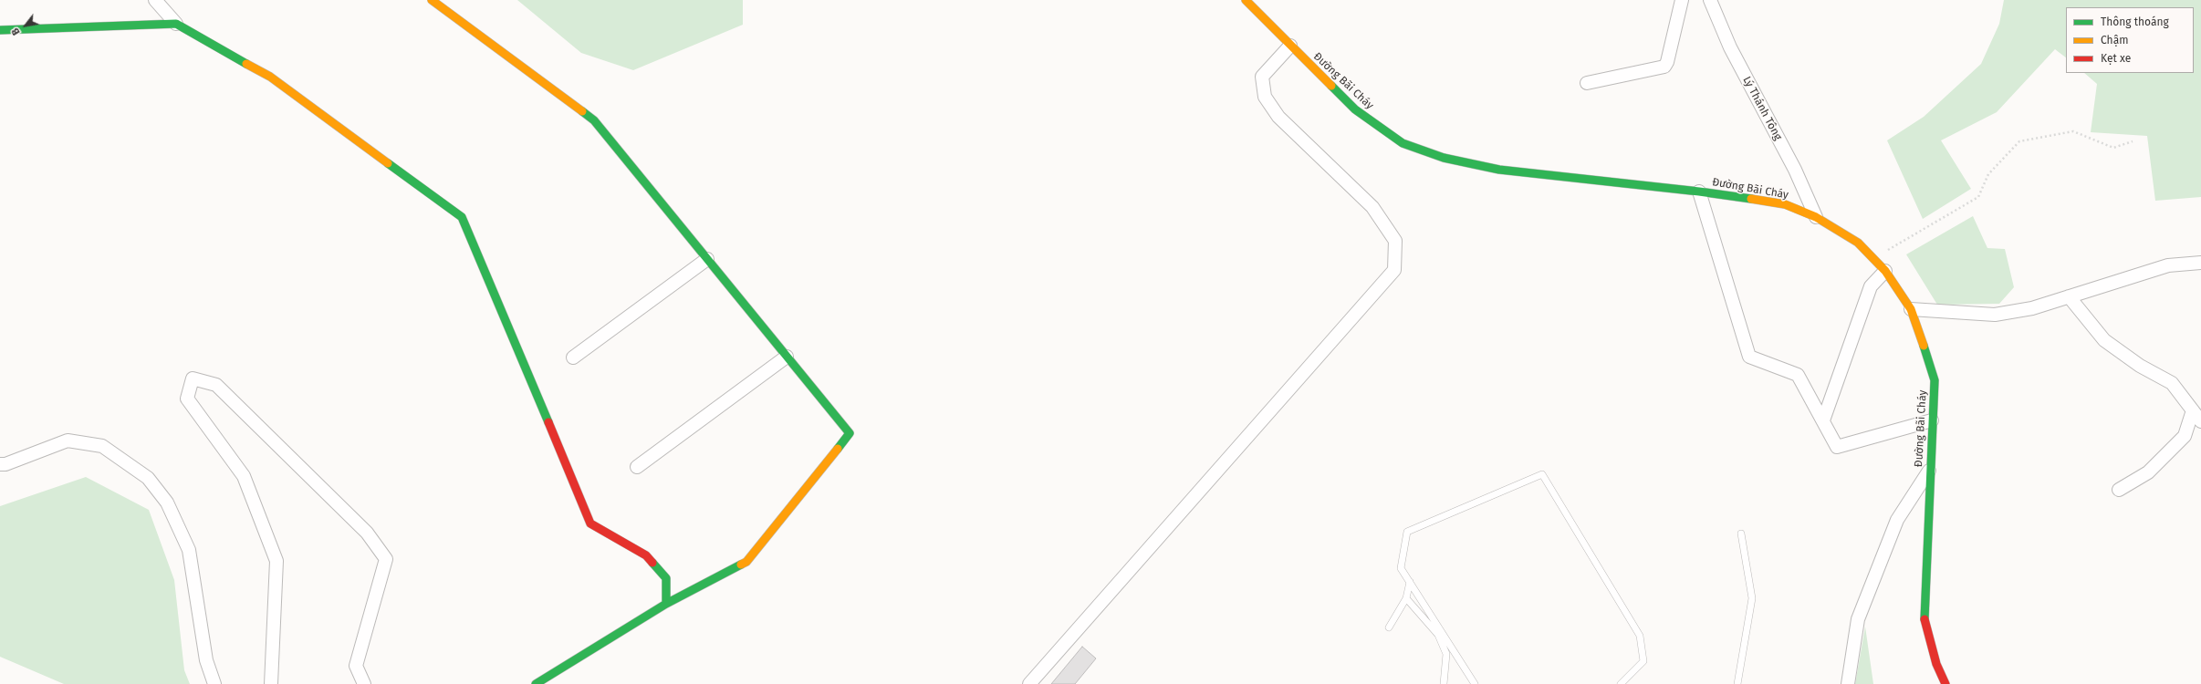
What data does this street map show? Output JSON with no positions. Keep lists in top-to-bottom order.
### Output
{
  "streets": {
    "street": ["Đường Bãi Cháy", "Lý Thánh Tông"]
  },
  "crossings": [
    ["Đường Bãi Cháy", "Lý Thánh Tông"]
  ],
  "legend": ["Thông thoáng", "Chậm", "Kẹt xe"],
  "north": "bottom left"
}
